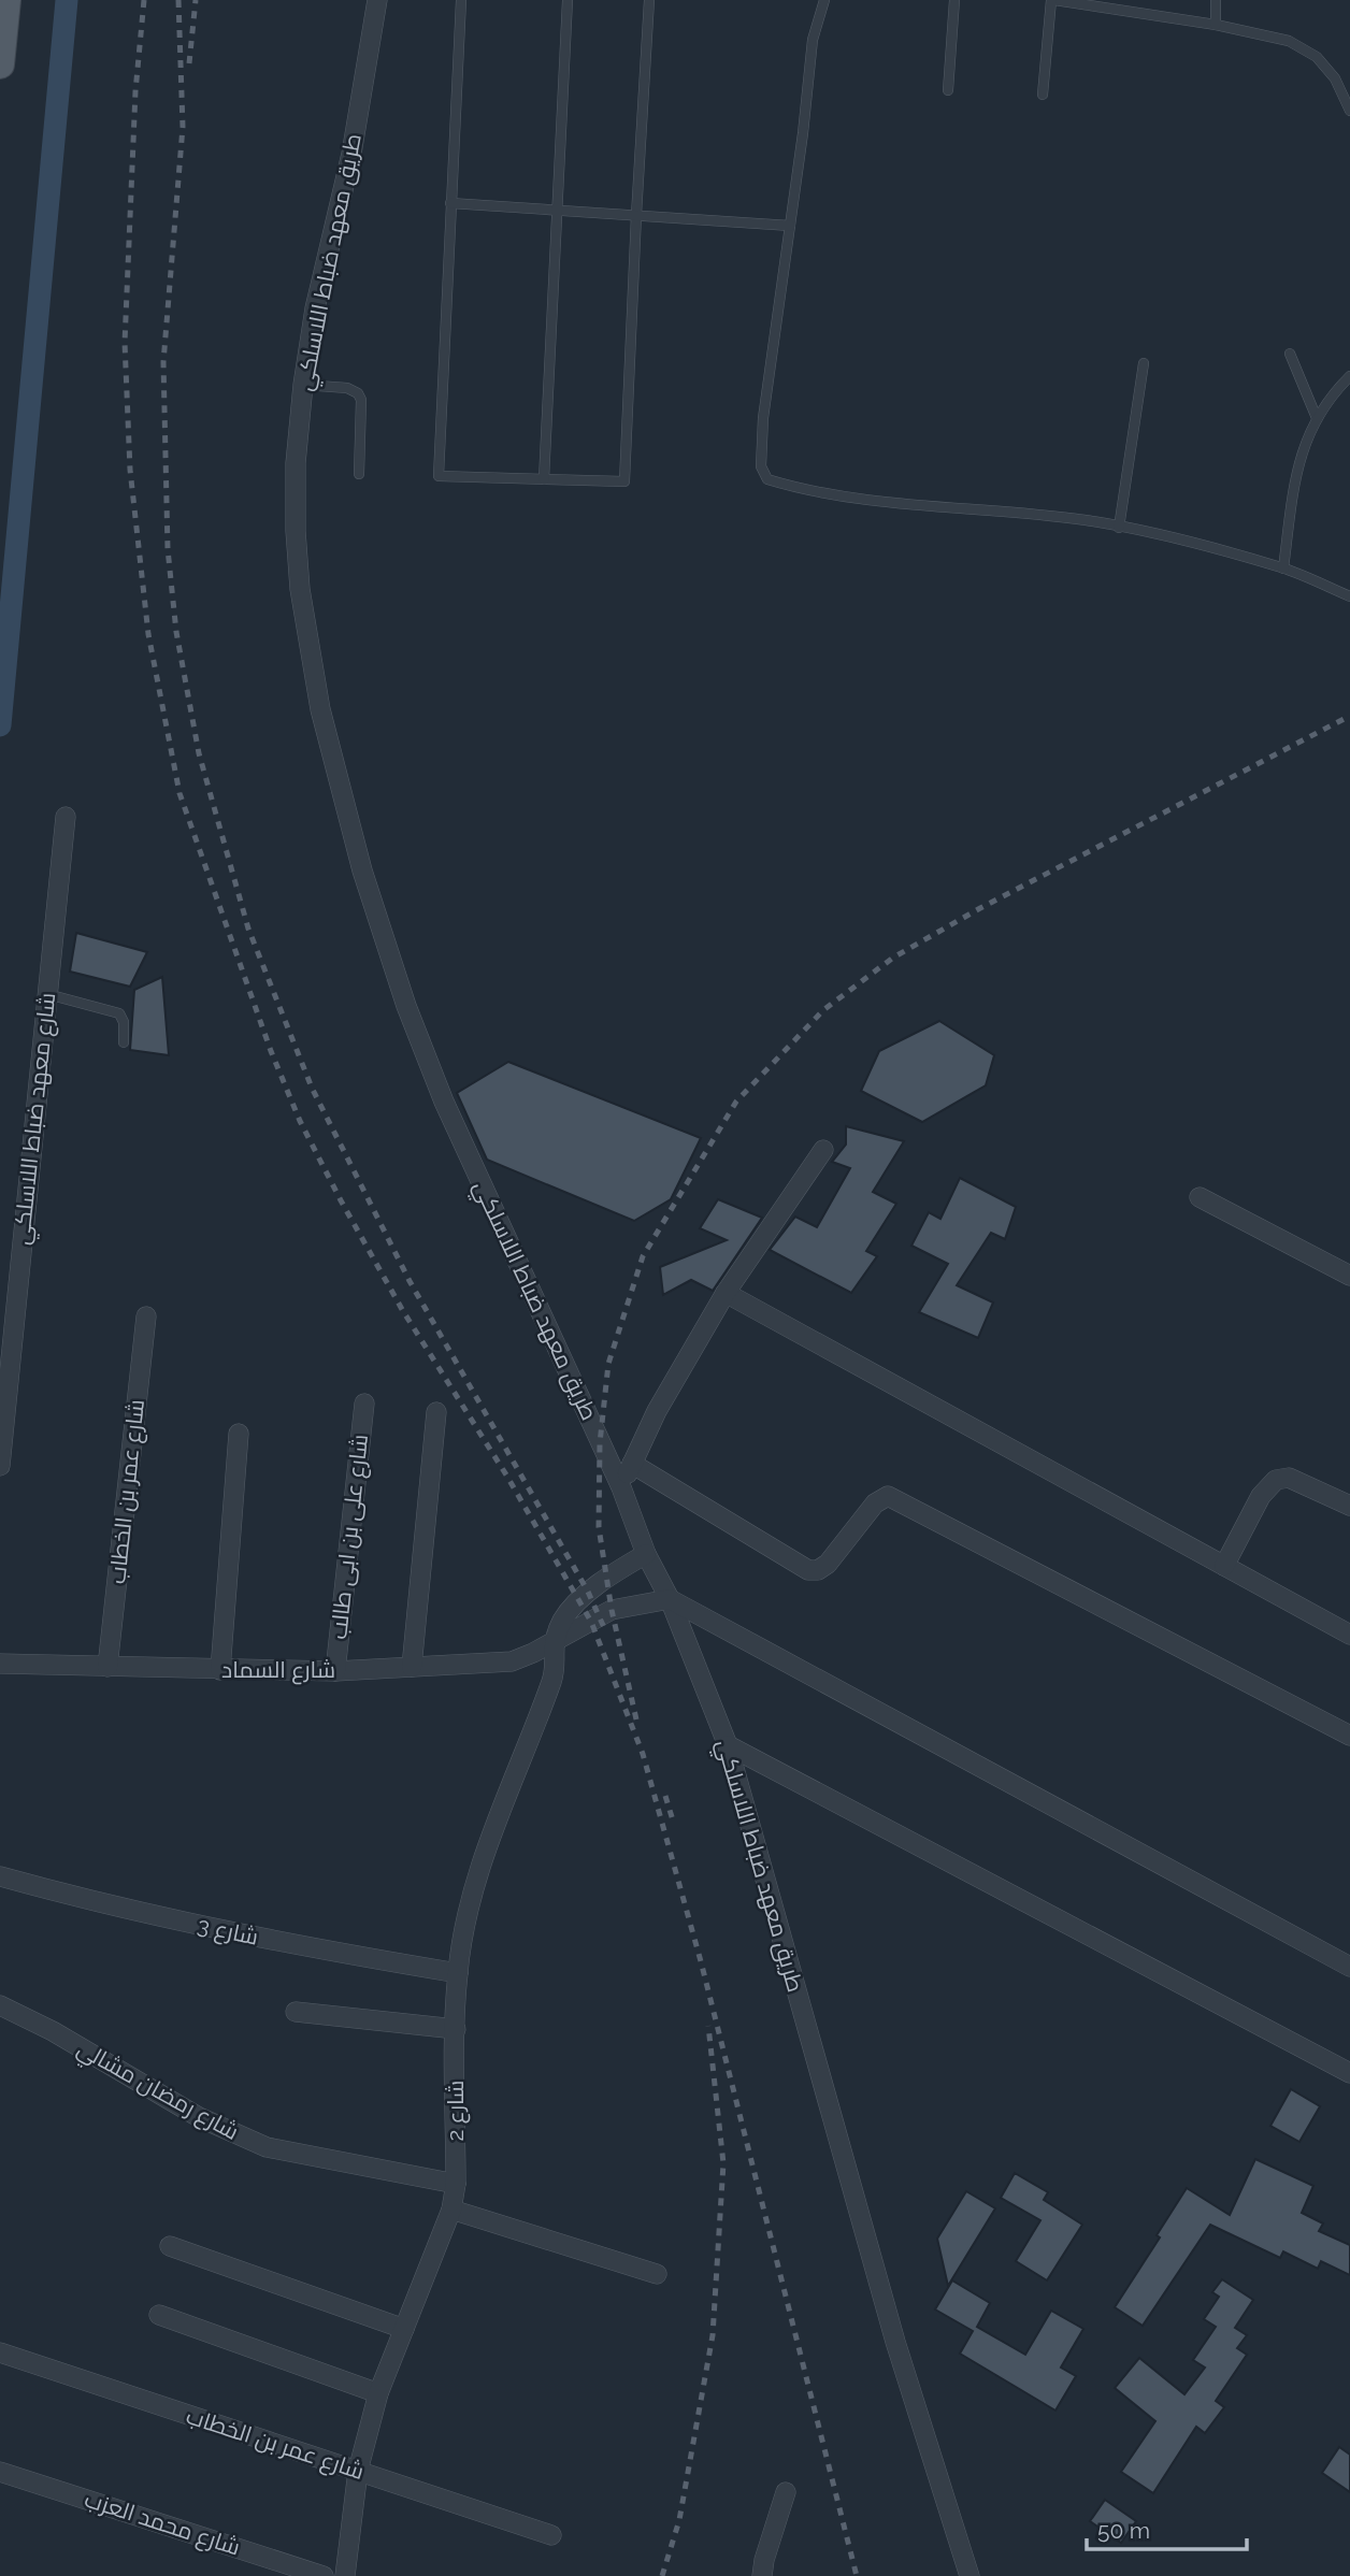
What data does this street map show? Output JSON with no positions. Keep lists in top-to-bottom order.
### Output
{
  "streets": {
    "street": [
      "طريق معهد ضباط اللاسلكي",
      "شارع معهد ضباط اللاسلكي",
      "شارع عمر بن الخطاب",
      "شارع على بن ابى طالب",
      "شارع السماد",
      "شارع 3",
      "شارع رمضان مشالي",
      "شارع 2",
      "شارع محمد العزب"
    ]
  },
  "crossings": [
    ["طريق معهد ضباط اللاسلكي", "شارع السماد"],
    ["شارع عمر بن الخطاب", "شارع السماد"],
    ["شارع عمر بن الخطاب", "شارع 2"],
    ["شارع على بن ابى طالب", "شارع السماد"],
    ["شارع السماد", "شارع 2"],
    ["شارع 3", "شارع 2"],
    ["شارع رمضان مشالي", "شارع 2"]
  ],
  "scale_bar": "50 m"
}
